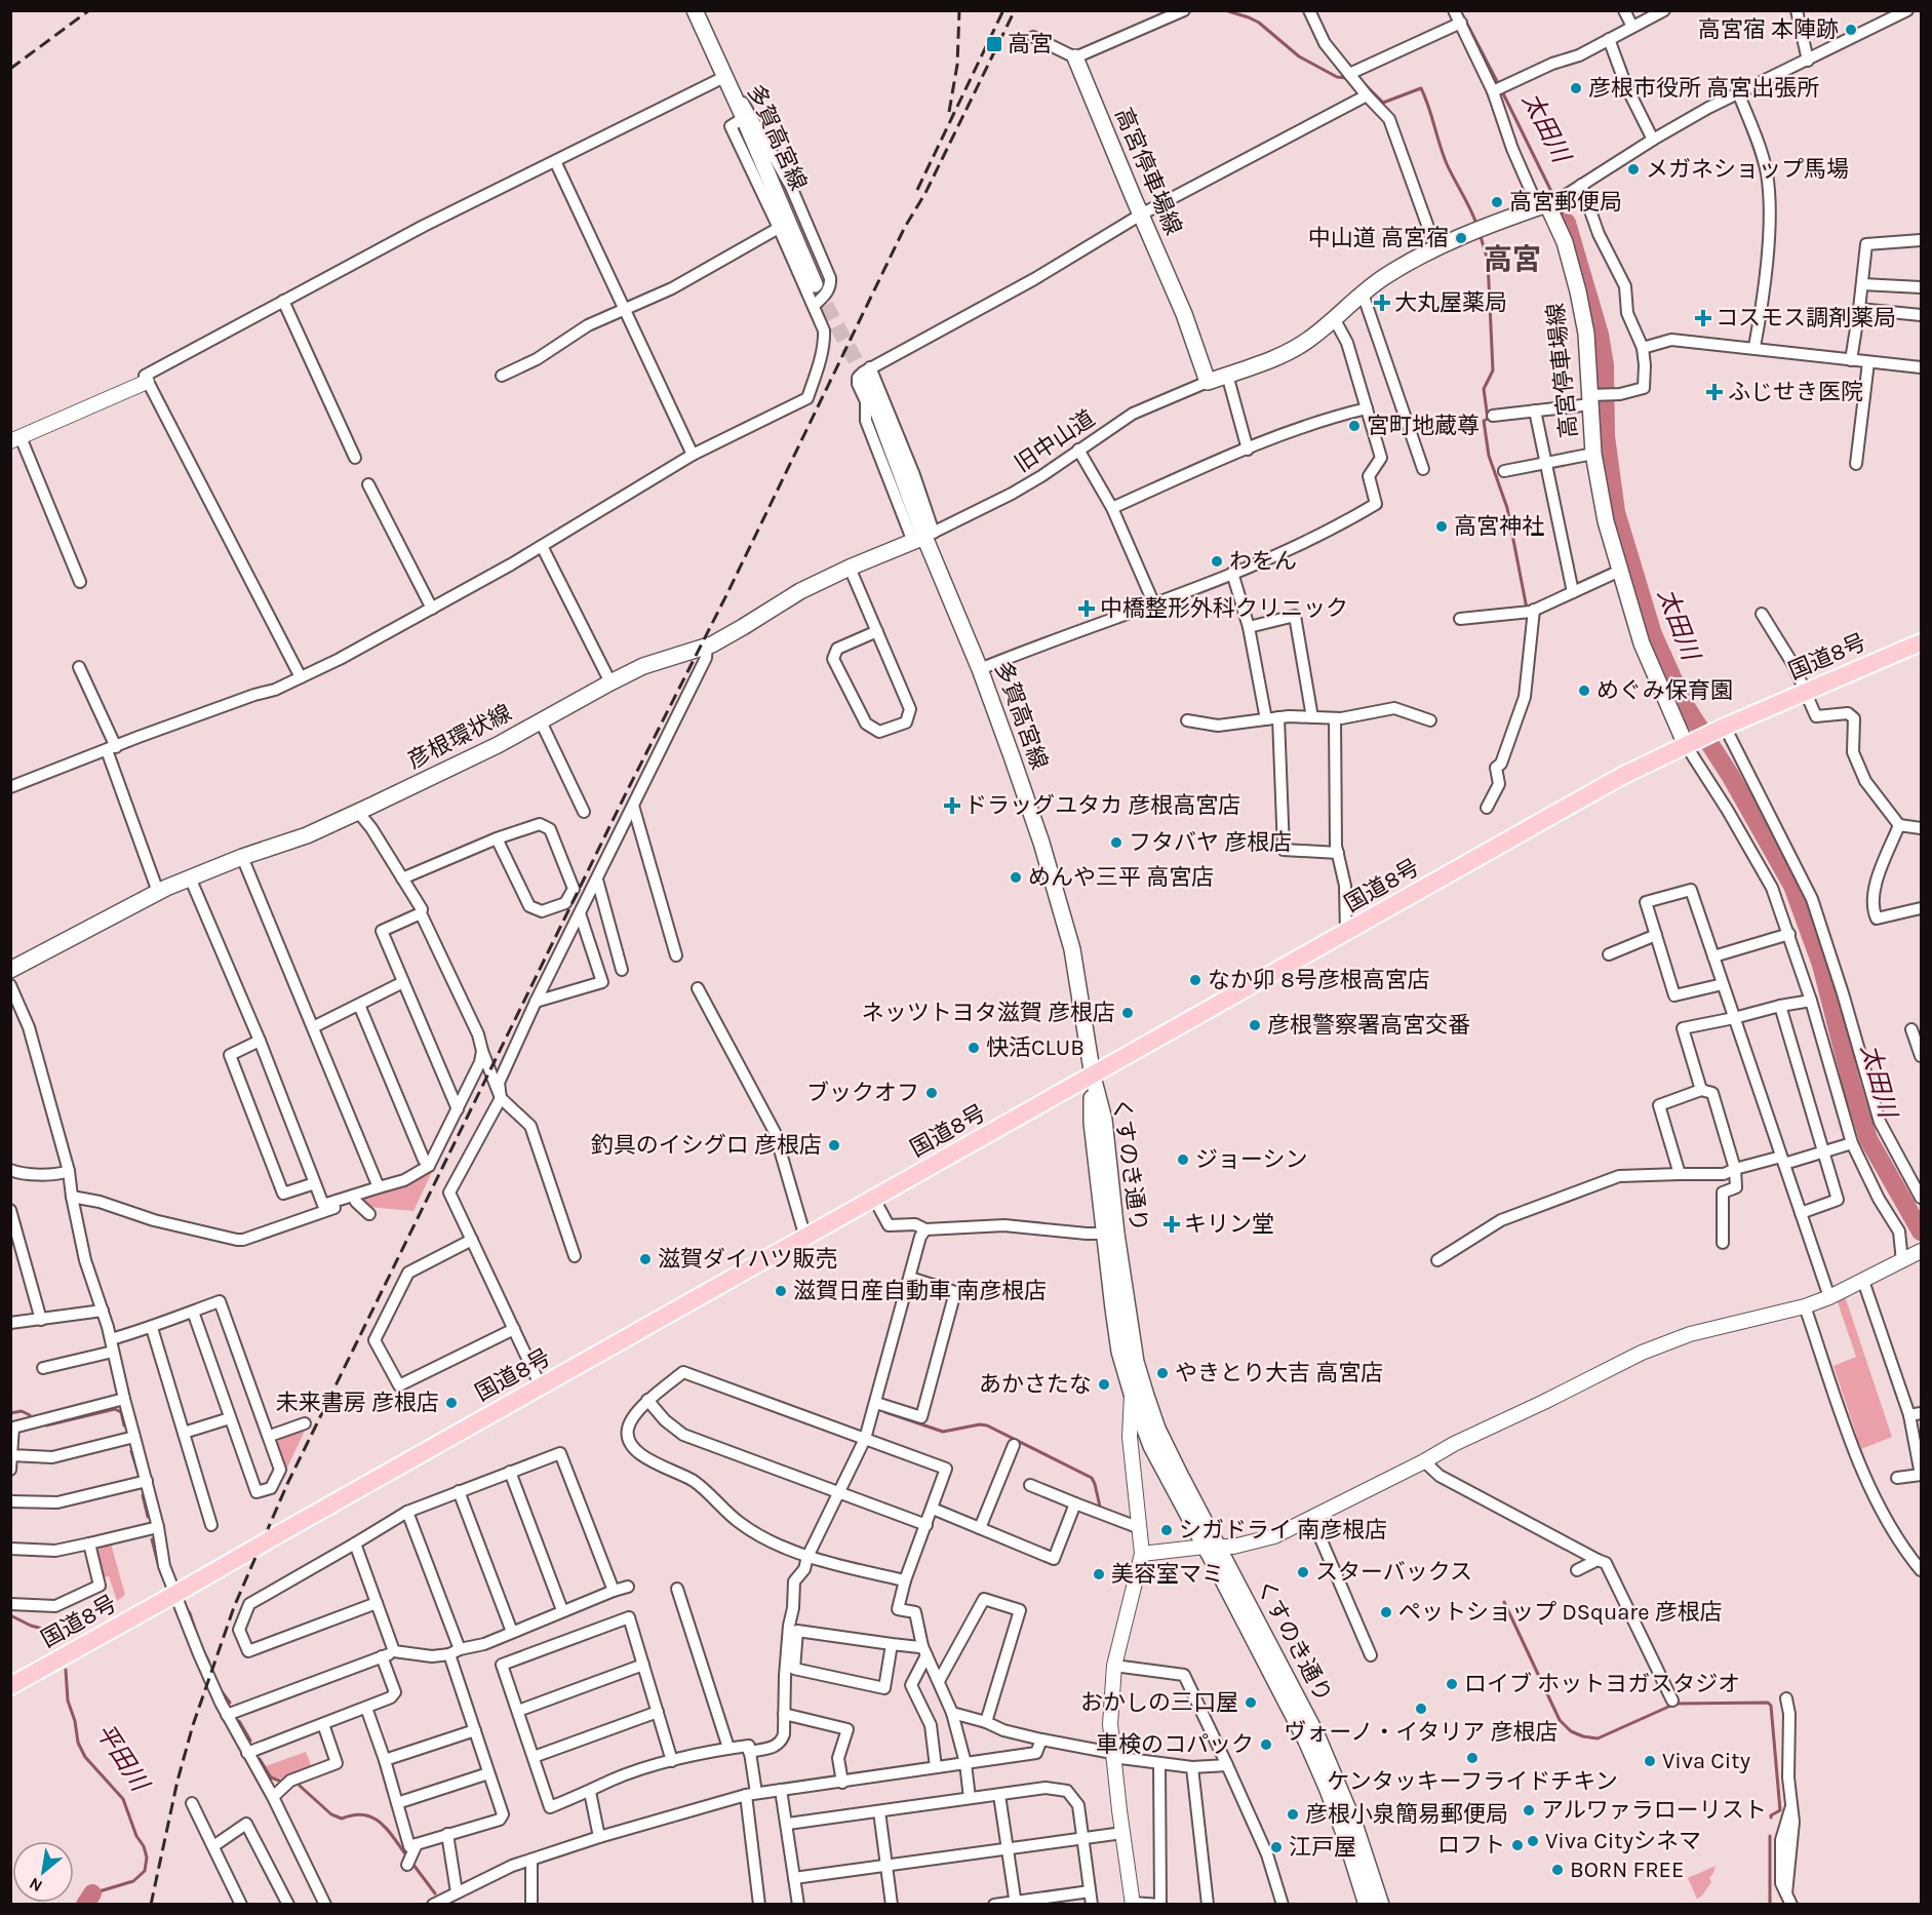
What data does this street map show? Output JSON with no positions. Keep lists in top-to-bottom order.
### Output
{
  "streets": {
    "highway": ["国道8号"],
    "main road": [
      "多賀高宮線",
      "高宮停車場線",
      "彦根環状線",
      "くすのき通り"
    ],
    "street": ["旧中山道"]
  },
  "crossings": [
    ["多賀高宮線", "旧中山道"],
    ["多賀高宮線", "国道8号"],
    ["多賀高宮線", "彦根環状線"],
    ["多賀高宮線", "くすのき通り"],
    ["高宮停車場線", "旧中山道"],
    ["高宮停車場線", "国道8号"],
    ["旧中山道", "彦根環状線"],
    ["国道8号", "くすのき通り"]
  ],
  "districts": ["高宮"],
  "water": ["太田川", "平田川"],
  "places": {
    "other": [
      "高宮宿 本陣跡",
      "彦根市役所 高宮出張所",
      "メガネショップ馬場",
      "高宮郵便局",
      "中山道 高宮宿",
      "宮町地蔵尊",
      "高宮神社",
      "わをん",
      "めぐみ保育園",
      "フタバヤ 彦根店",
      "めんや三平 高宮店",
      "なか卯 8号彦根高宮店",
      "ネッツトヨタ滋賀 彦根店",
      "彦根警察署高宮交番",
      "快活CLUB",
      "ブックオフ",
      "釣具のイシグロ 彦根店",
      "ジョーシン",
      "滋賀ダイハツ販売",
      "滋賀日産自動車 南彦根店",
      "やきとり大吉 高宮店",
      "あかさたな",
      "未来書房 彦根店",
      "シガドライ 南彦根店",
      "スターバックス",
      "美容室マミ",
      "ペットショップ DSquare 彦根店",
      "ロイブ ホットヨガスタジオ",
      "おかしの三口屋",
      "ヴォーノ・イタリア 彦根店",
      "車検のコパック",
      "ケンタッキーフライドチキン",
      "Viva City",
      "アルワァラローリスト",
      "彦根小泉簡易郵便局",
      "Viva Cityシネマ",
      "ロフト",
      "江戸屋",
      "BORN FREE"
    ],
    "transit": ["高宮"],
    "health": [
      "大丸屋薬局",
      "コスモス調剤薬局",
      "ふじせき医院",
      "中橋整形外科クリニック",
      "ドラッグユタカ 彦根高宮店",
      "キリン堂"
    ]
  },
  "north": "bottom left"
}
